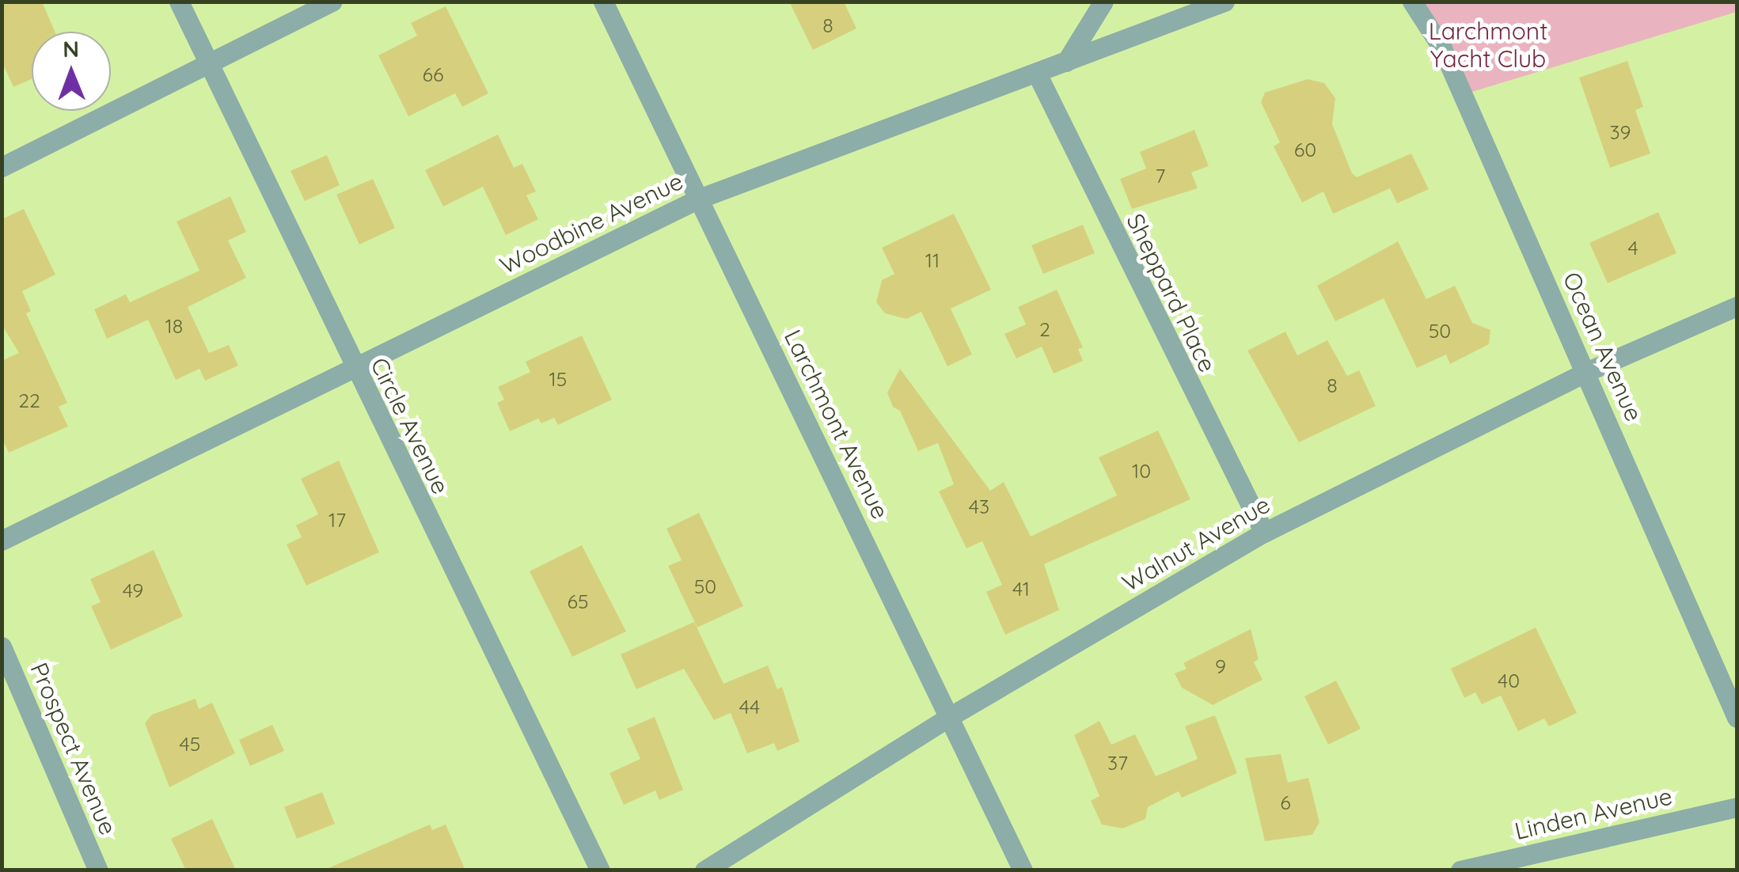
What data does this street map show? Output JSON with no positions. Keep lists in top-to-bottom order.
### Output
{
  "streets": {
    "street": [
      "Woodbine Avenue",
      "Sheppard Place",
      "Ocean Avenue",
      "Larchmont Avenue",
      "Circle Avenue",
      "Walnut Avenue",
      "Prospect Avenue",
      "Linden Avenue"
    ]
  },
  "crossings": [
    ["Woodbine Avenue", "Sheppard Place"],
    ["Woodbine Avenue", "Larchmont Avenue"],
    ["Woodbine Avenue", "Circle Avenue"],
    ["Sheppard Place", "Walnut Avenue"],
    ["Ocean Avenue", "Walnut Avenue"],
    ["Larchmont Avenue", "Walnut Avenue"]
  ],
  "parks": ["Larchmont Yacht Club"],
  "house_numbers": [
    "8",
    "66",
    "39",
    "60",
    "7",
    "4",
    "11",
    "18",
    "2",
    "50",
    "15",
    "8",
    "22",
    "10",
    "43",
    "17",
    "50",
    "41",
    "49",
    "65",
    "9",
    "40",
    "44",
    "45",
    "37",
    "6"
  ],
  "north": "top"
}
